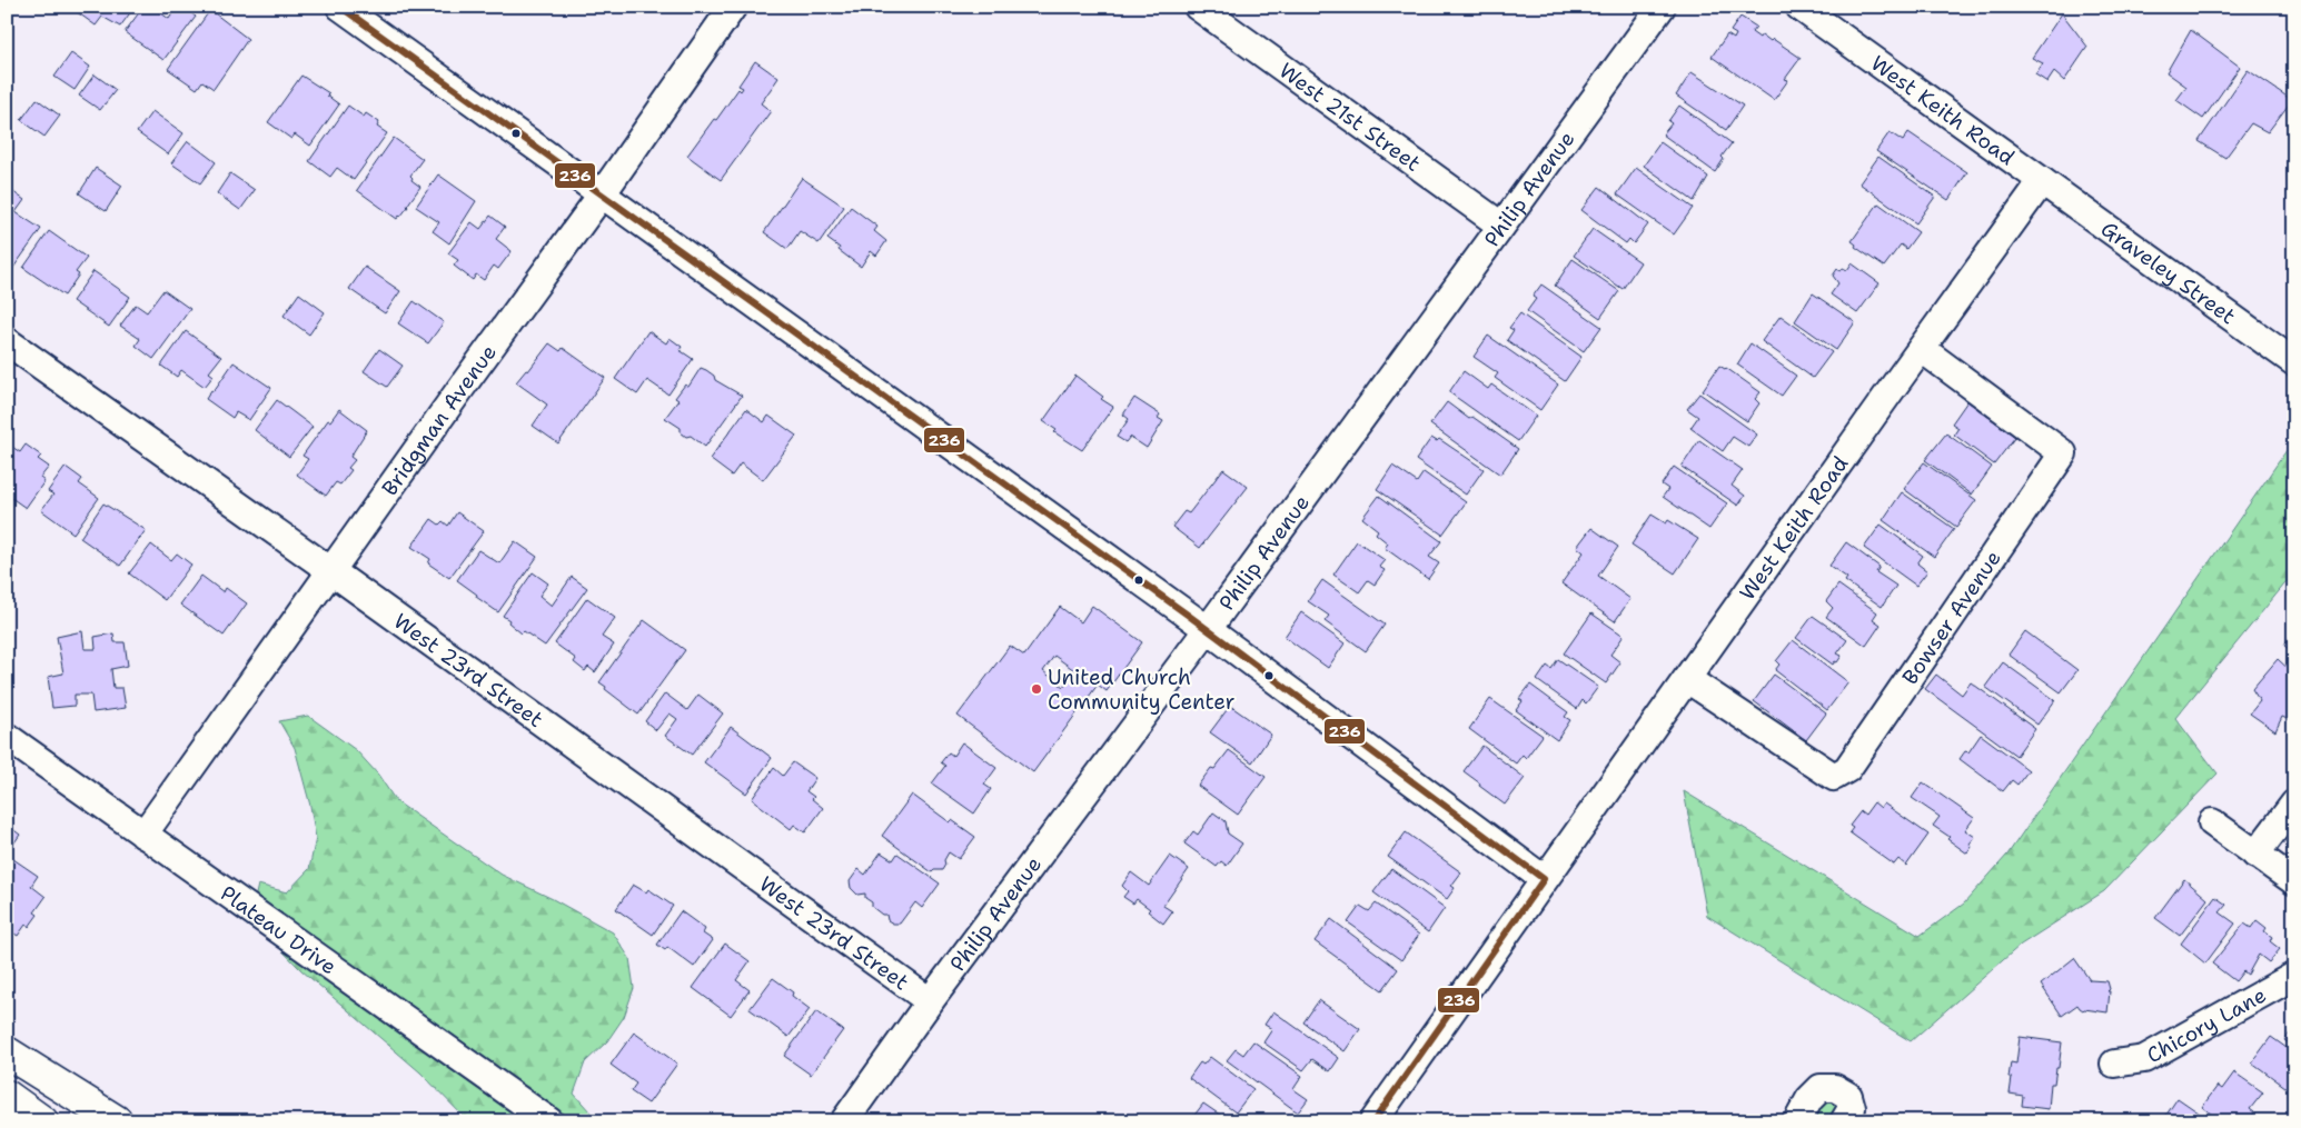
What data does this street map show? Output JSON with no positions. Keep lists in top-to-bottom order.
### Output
{
  "streets": {
    "street": [
      "West Keith Road",
      "West 21st Street",
      "Philip Avenue",
      "Graveley Street",
      "Bridgman Avenue",
      "Bowser Avenue",
      "West 23rd Street",
      "Plateau Drive",
      "Chicory Lane"
    ]
  },
  "crossings": [
    ["West Keith Road", "Graveley Street"],
    ["West Keith Road", "Bowser Avenue"],
    ["West 21st Street", "Philip Avenue"],
    ["Philip Avenue", "West 23rd Street"],
    ["Bridgman Avenue", "West 23rd Street"],
    ["Bridgman Avenue", "Plateau Drive"]
  ],
  "places": ["United Church Community Center"],
  "lines": ["transit line 236"]
}
